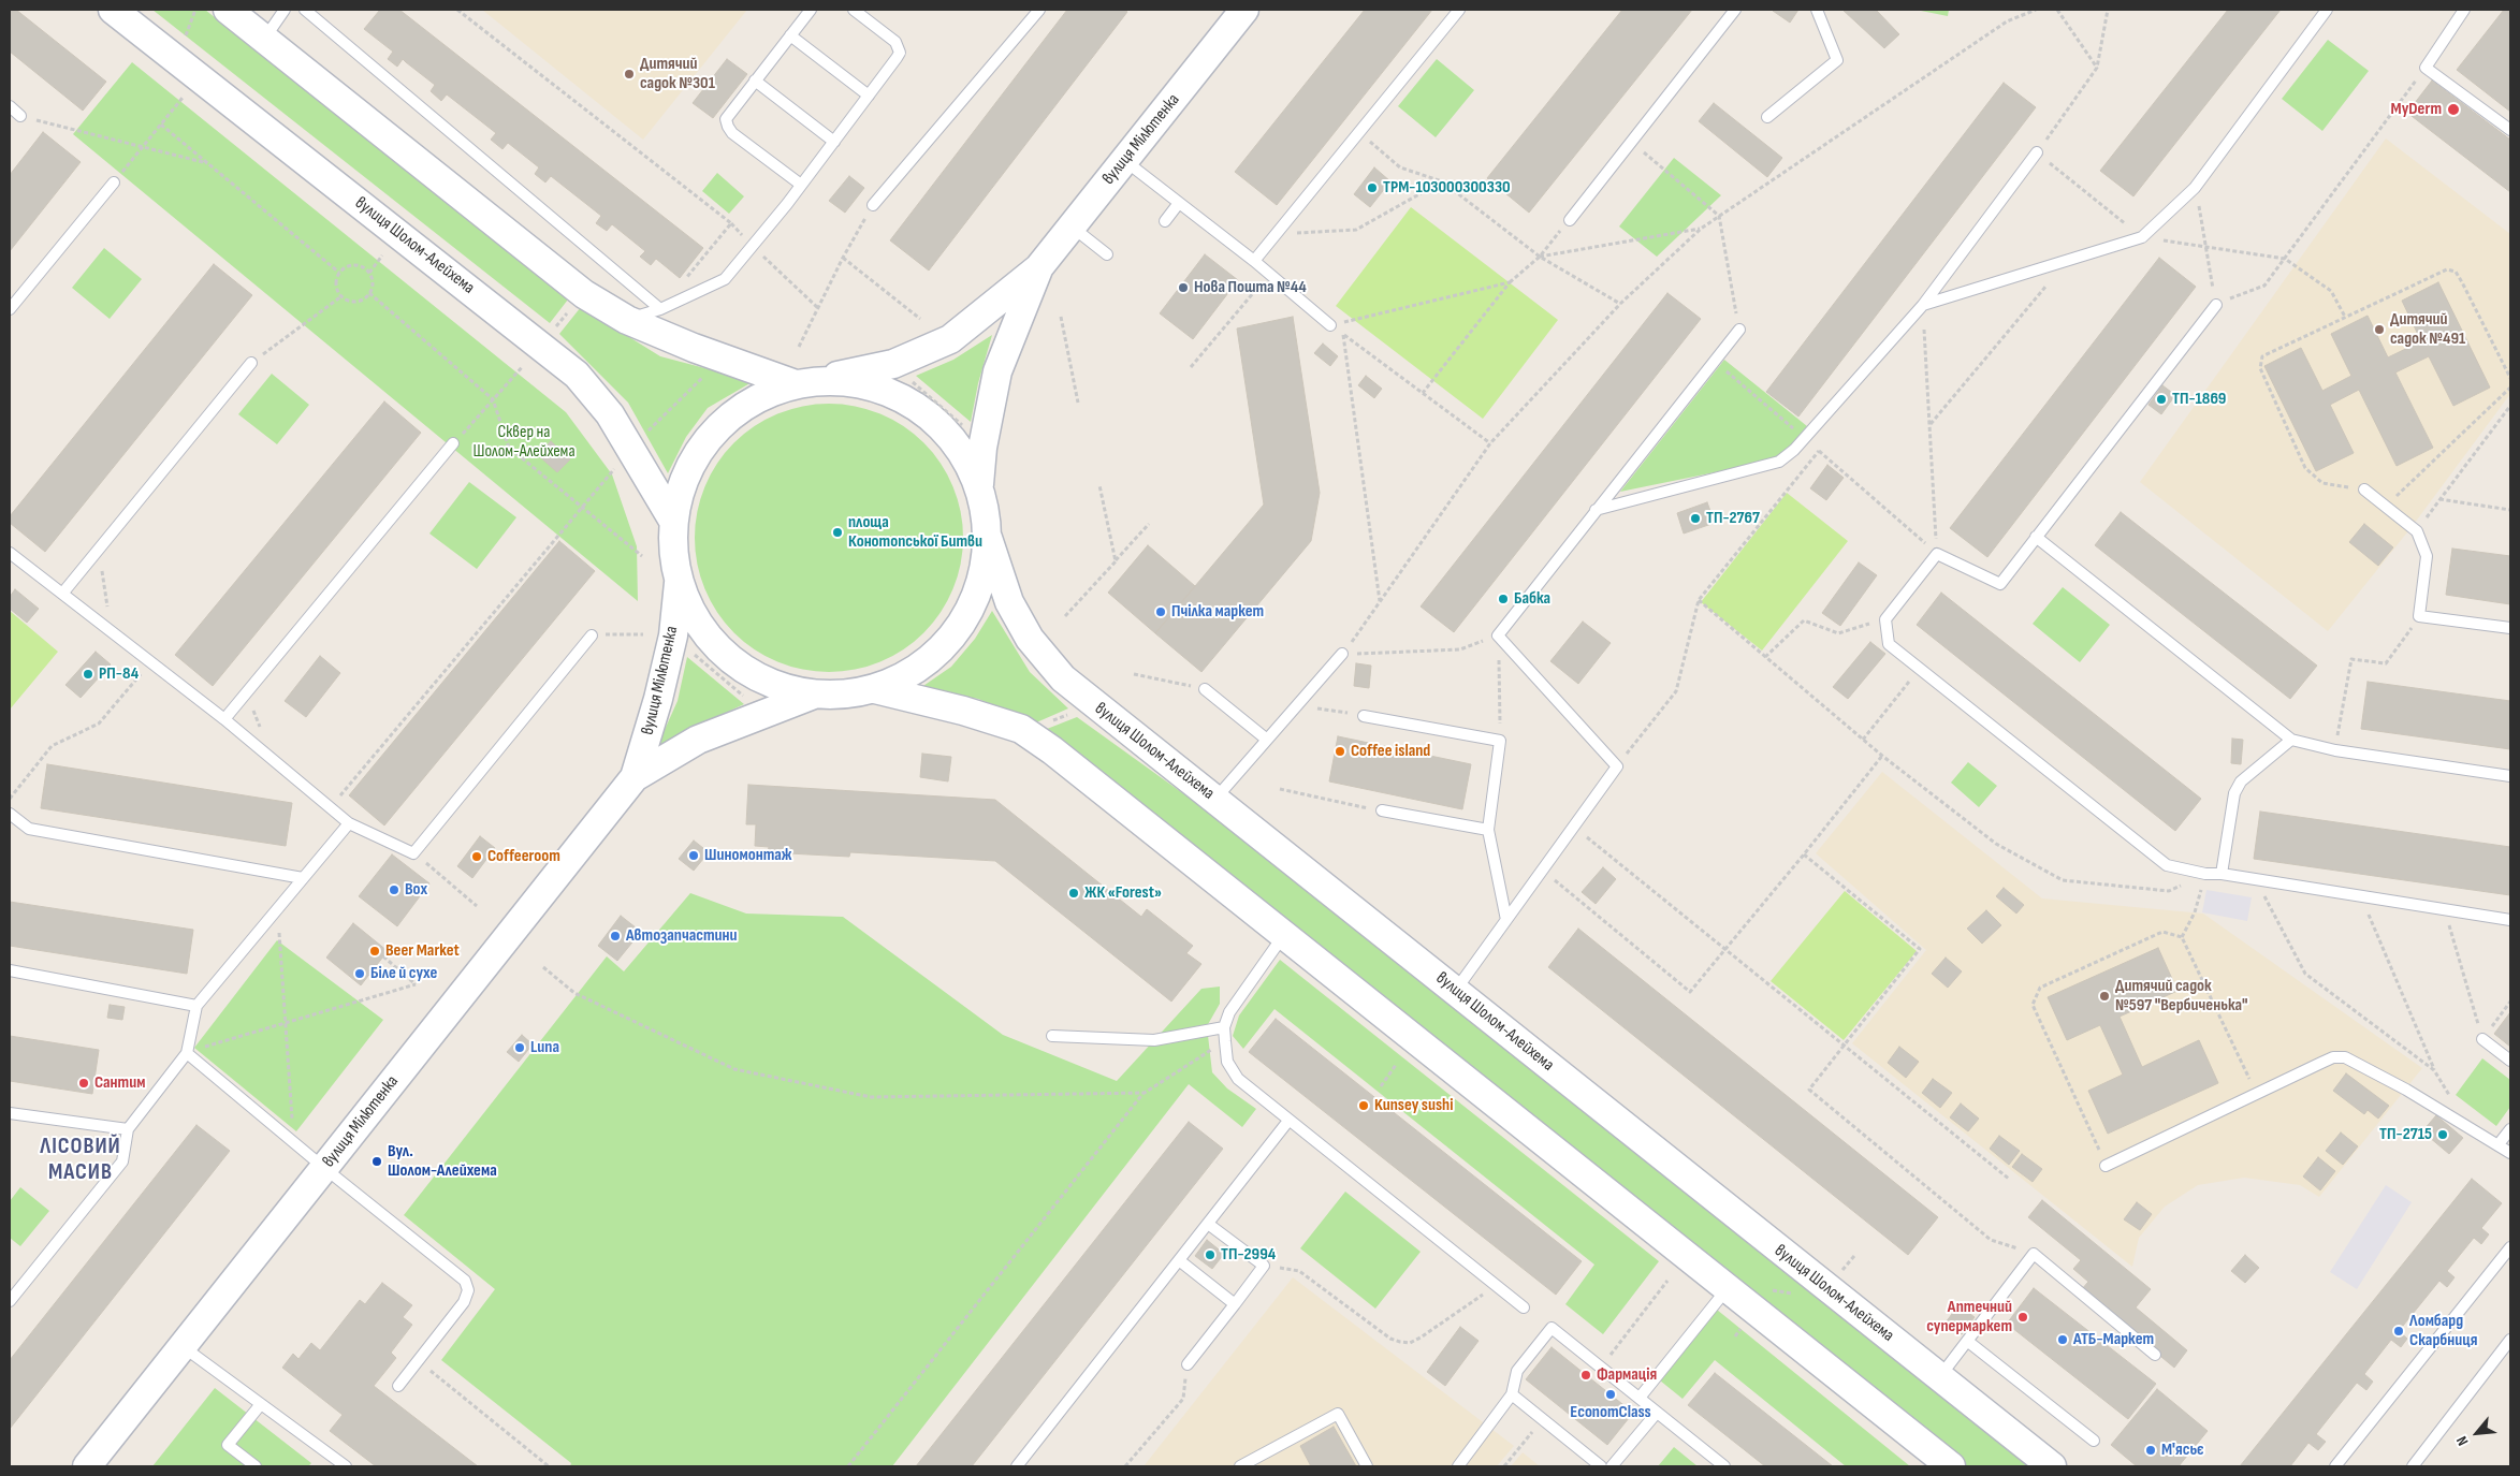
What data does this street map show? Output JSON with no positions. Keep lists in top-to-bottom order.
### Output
{
  "streets": {
    "street": ["вулиця Мілютенка", "вулиця Шолом-Алейхема"]
  },
  "districts": ["ЛІСОВИЙ МАСИВ"],
  "parks": ["Сквер на Шолом-Алейхема"],
  "places": [
    "Дитячий садок №301",
    "MyDerm",
    "ТРМ-103000300330",
    "Нова Пошта №44",
    "Дитячий садок №491",
    "ТП-1869",
    "ТП-2767",
    "площа Конотопської Битви",
    "Бабка",
    "Пчілка маркет",
    "РП-84",
    "Coffee island",
    "Шиномонтаж",
    "Coffeeroom",
    "Box",
    "ЖК «Forest»",
    "Автозапчастини",
    "Beer Market",
    "Біле й сухе",
    "Дитячий садок №597 \"Вербиченька\"",
    "Luna",
    "Сантим",
    "Kunsey sushi",
    "ТП-2715",
    "Вул. Шолом-Алейхема",
    "ТП-2994",
    "Аптечний супермаркет",
    "Ломбард Скарбниця",
    "АТБ-Маркет",
    "Фармація",
    "EconomClass",
    "М'ясьє"
  ],
  "north": "bottom left"
}
